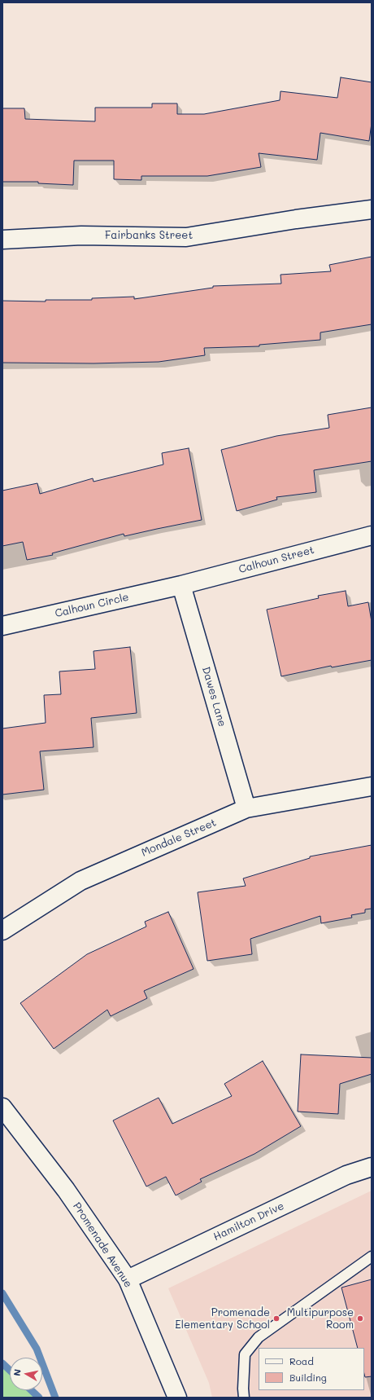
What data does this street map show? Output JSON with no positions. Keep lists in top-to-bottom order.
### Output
{
  "streets": {
    "street": [
      "Fairbanks Street",
      "Calhoun Street",
      "Calhoun Circle",
      "Dawes Lane",
      "Mondale Street",
      "Hamilton Drive",
      "Promenade Avenue"
    ]
  },
  "crossings": [
    ["Calhoun Street", "Calhoun Circle"],
    ["Calhoun Street", "Dawes Lane"],
    ["Calhoun Circle", "Dawes Lane"],
    ["Dawes Lane", "Mondale Street"],
    ["Hamilton Drive", "Promenade Avenue"]
  ],
  "places": ["Promenade Elementary School", "Multipurpose Room"],
  "legend": ["Road", "Building"],
  "north": "left"
}
